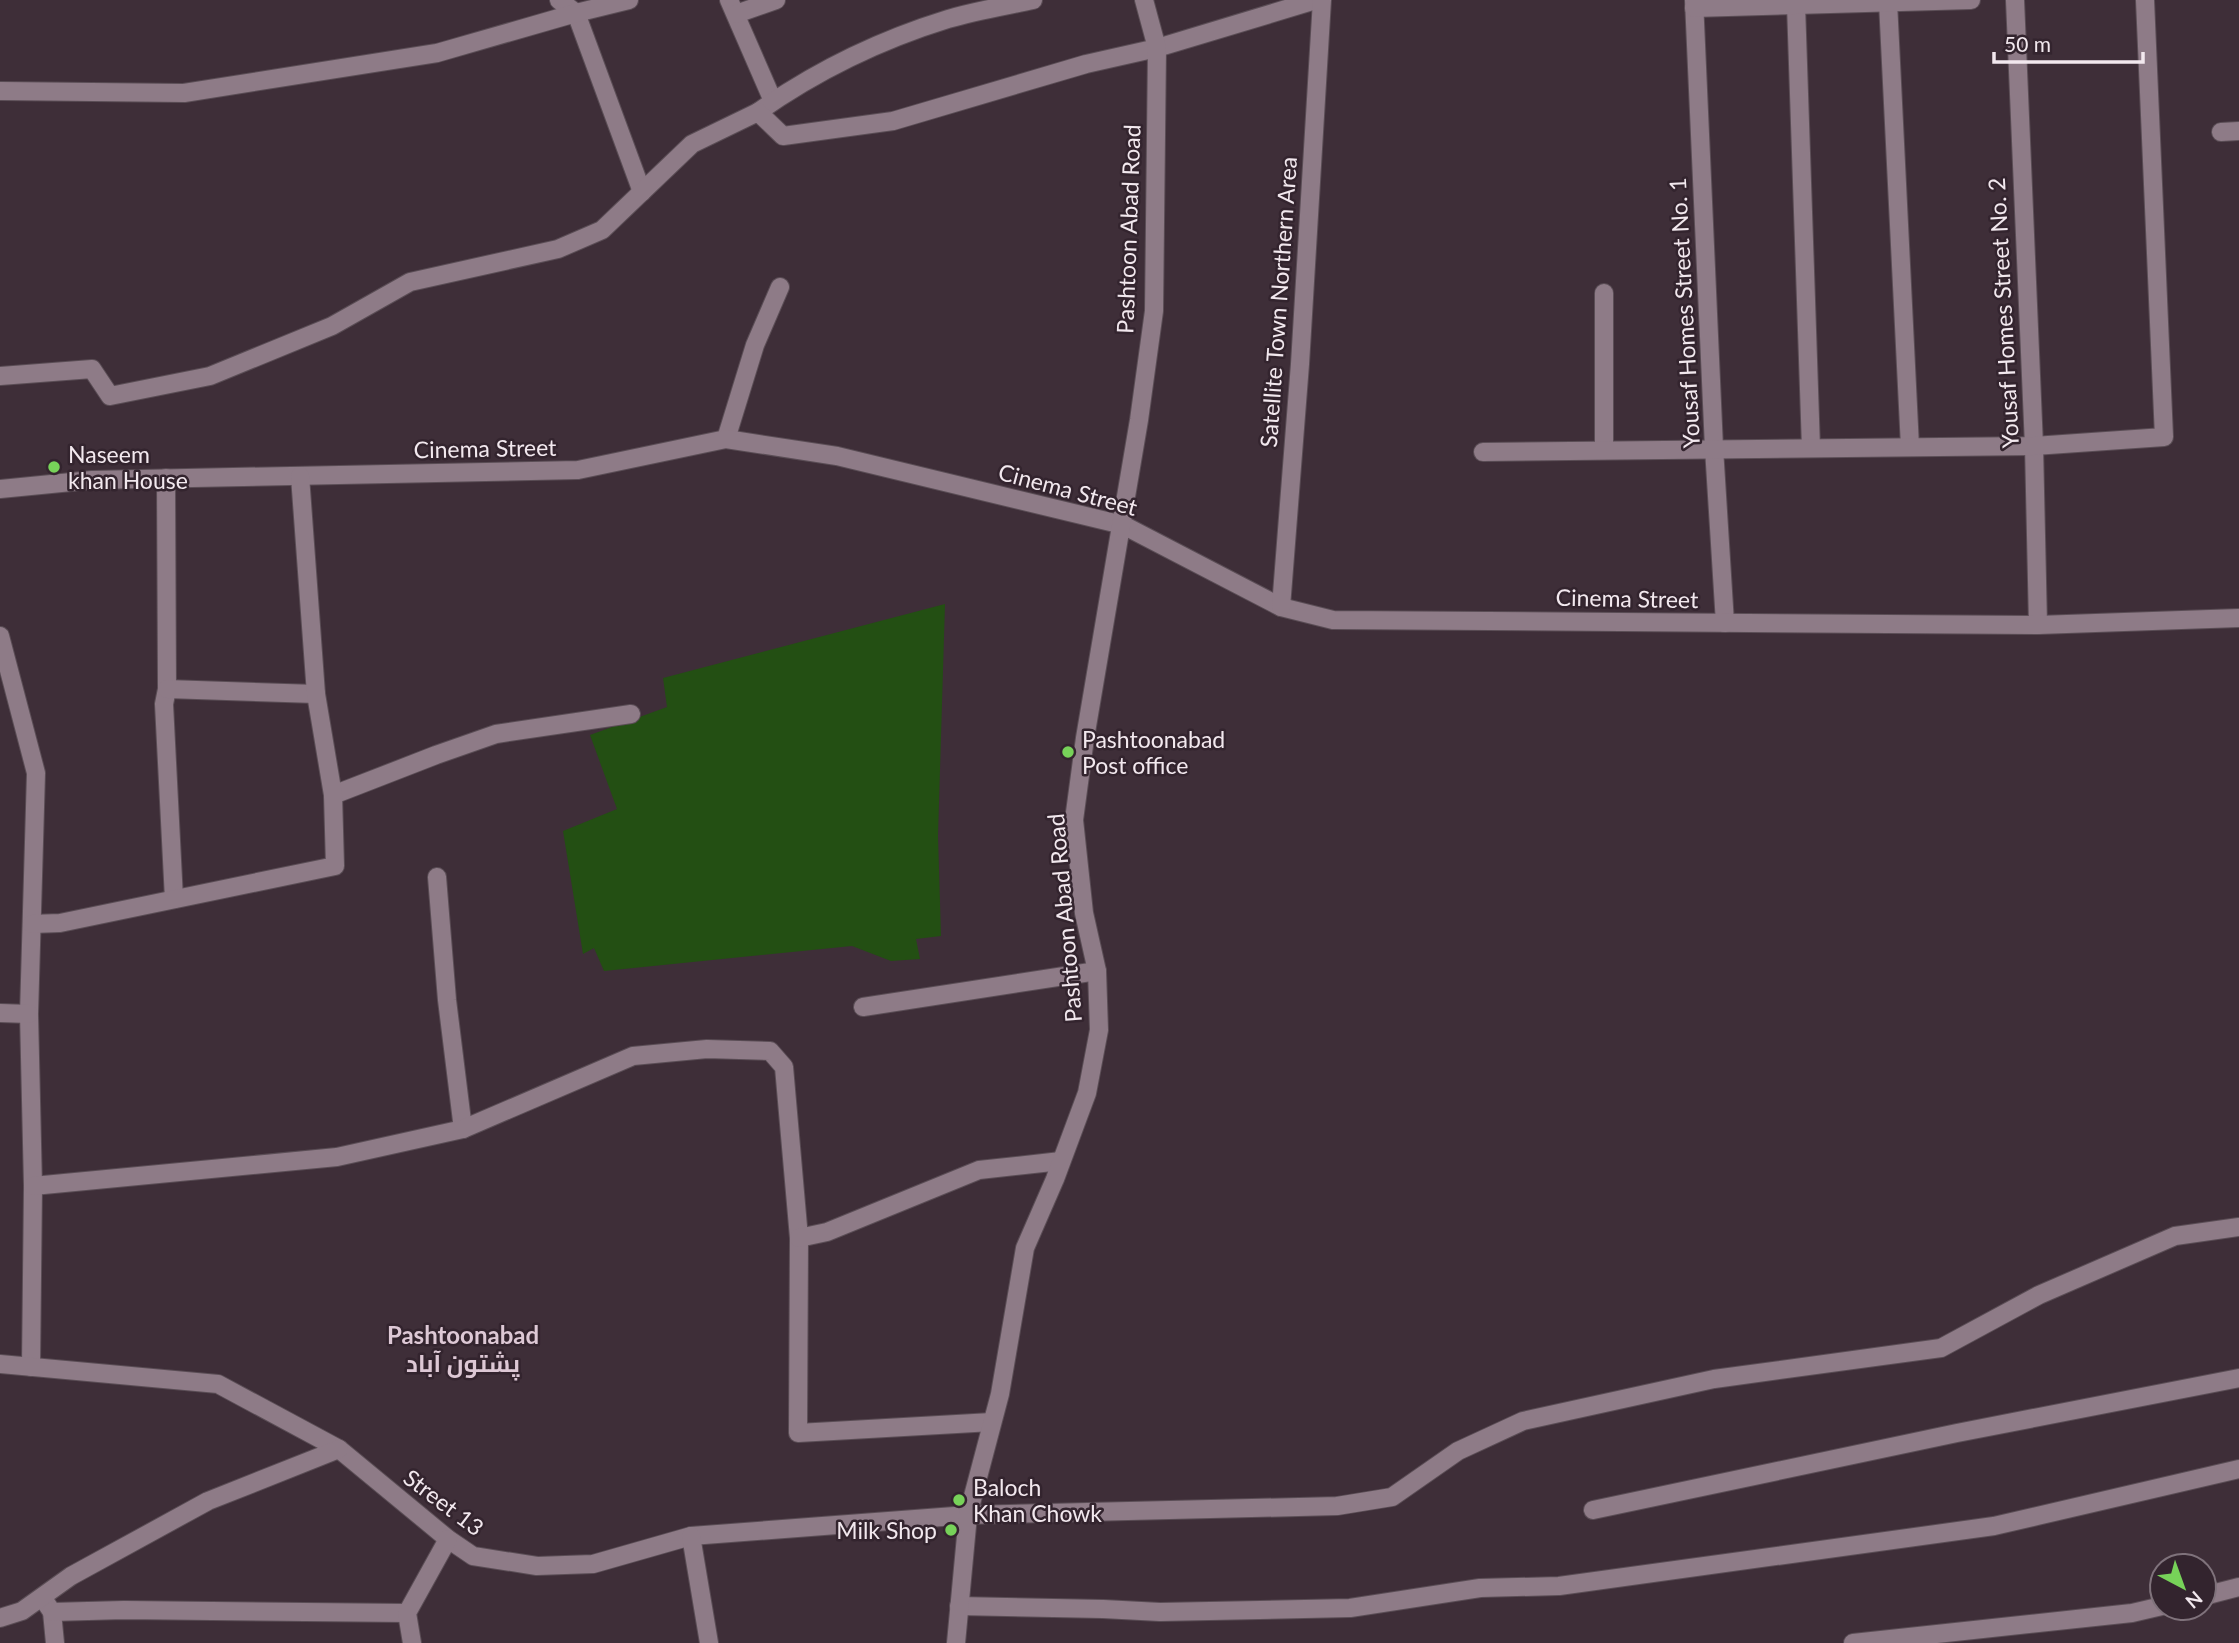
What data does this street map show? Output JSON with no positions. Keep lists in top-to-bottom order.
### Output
{
  "streets": {
    "street": [
      "Pashtoon Abad Road",
      "Satellite Town Northern Area",
      "Yousaf Homes Street No. 1",
      "Yousaf Homes Street No. 2",
      "Cinema Street",
      "Street 13"
    ]
  },
  "crossings": [
    ["Pashtoon Abad Road", "Cinema Street"],
    ["Pashtoon Abad Road", "Street 13"],
    ["Satellite Town Northern Area", "Cinema Street"],
    ["Yousaf Homes Street No. 1", "Cinema Street"],
    ["Yousaf Homes Street No. 2", "Cinema Street"]
  ],
  "districts": ["Pashtoonabad پشتون آباد"],
  "places": [
    "Naseem khan House",
    "Pashtoonabad Post office",
    "Baloch Khan Chowk",
    "Milk Shop"
  ],
  "scale_bar": "50 m",
  "north": "bottom right"
}
